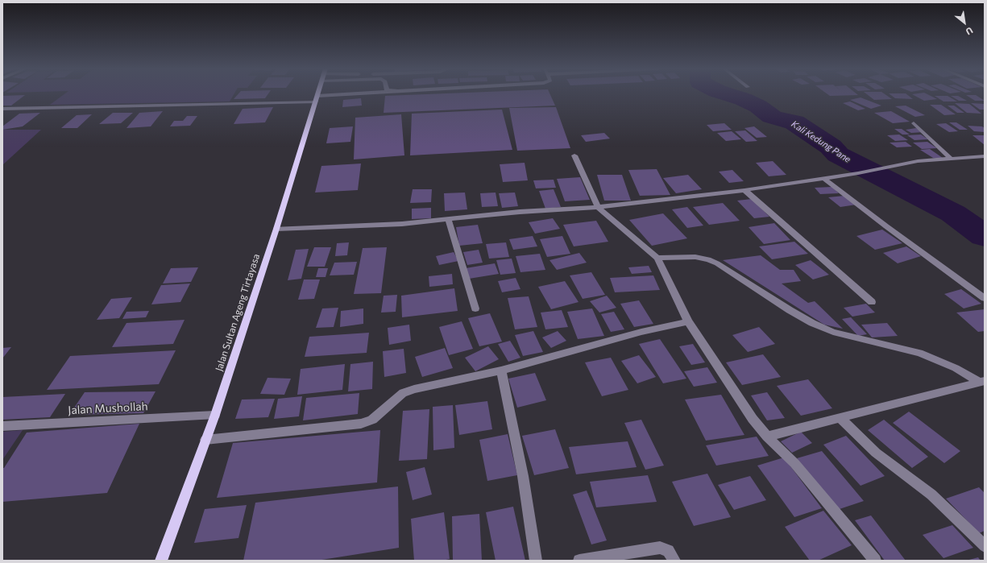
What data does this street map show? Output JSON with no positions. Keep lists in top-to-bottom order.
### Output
{
  "streets": {
    "main road": ["Jalan Sultan Ageng Tirtayasa"],
    "street": ["Jalan Mushollah"]
  },
  "crossings": [
    ["Jalan Sultan Ageng Tirtayasa", "Jalan Mushollah"]
  ],
  "water": ["Kali Kedung Pane"],
  "north": "bottom right"
}
